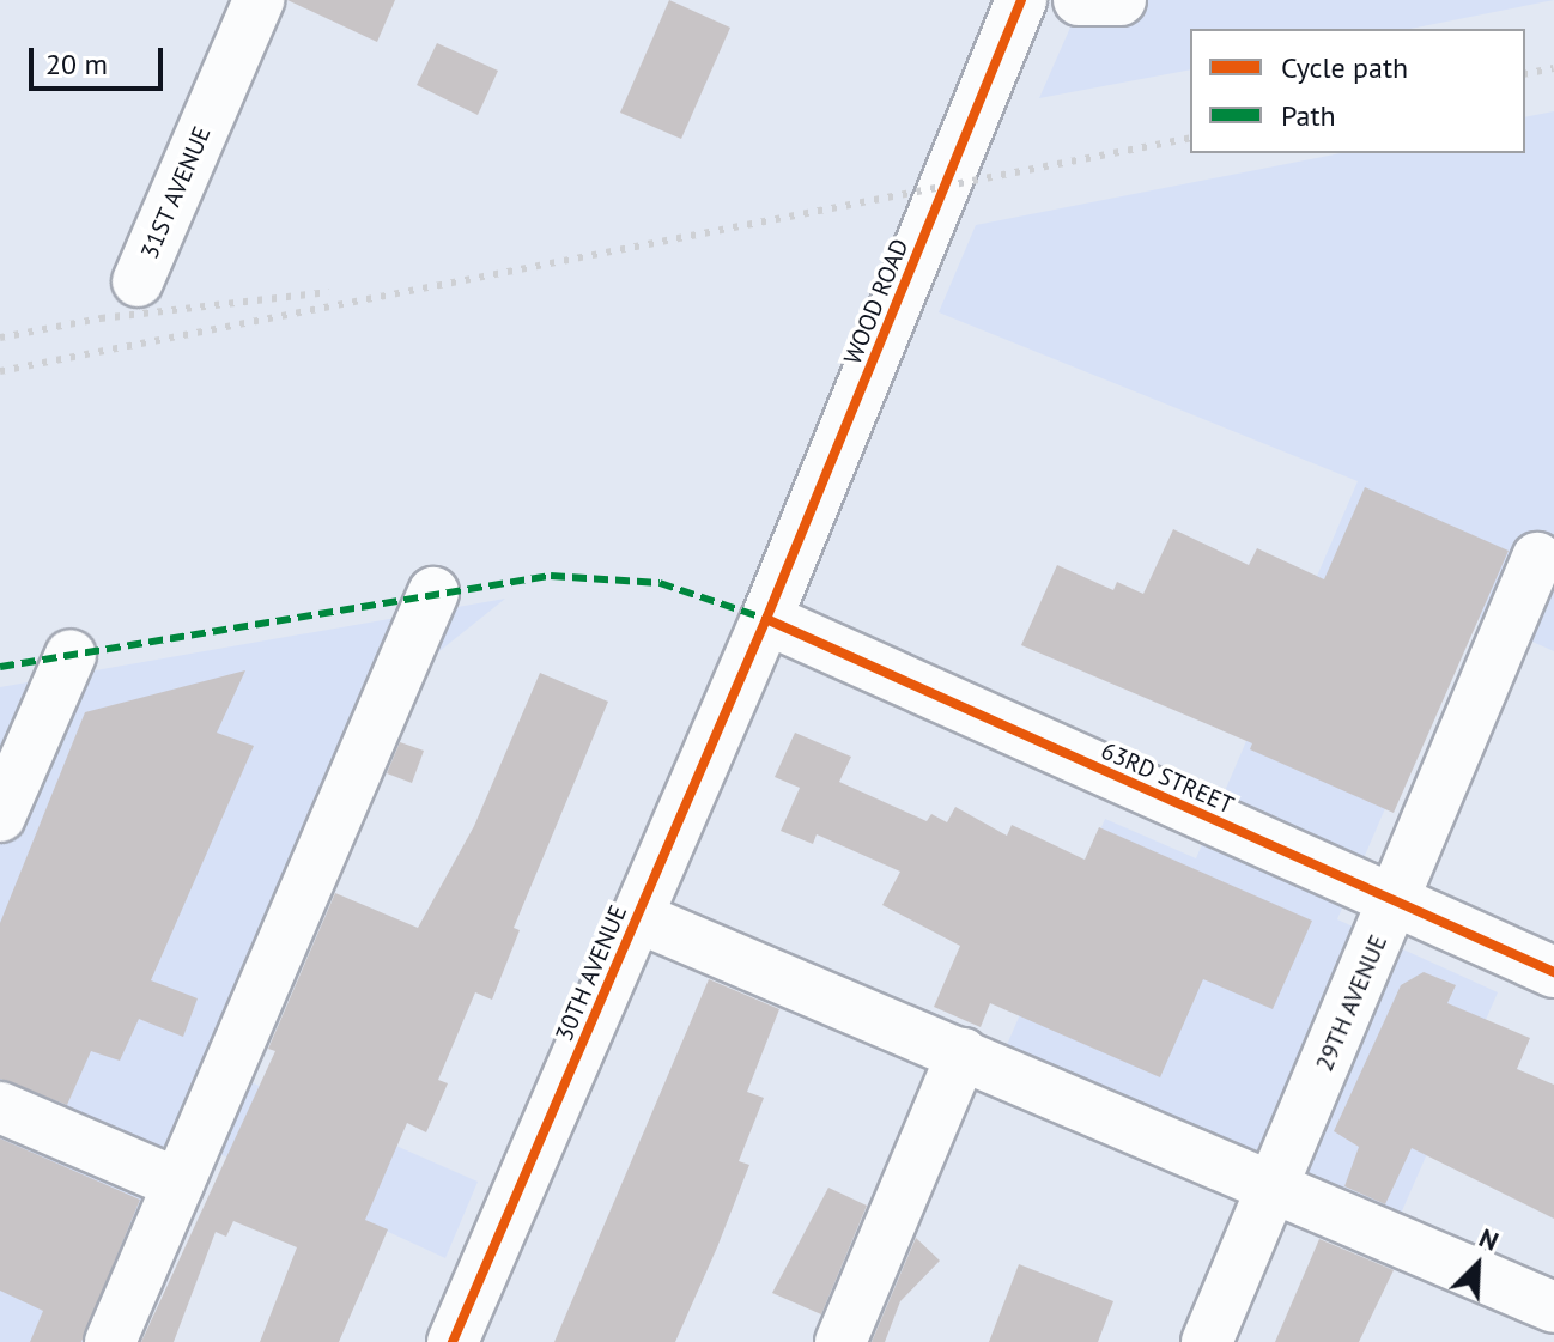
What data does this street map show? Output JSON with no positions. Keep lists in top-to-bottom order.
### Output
{
  "streets": {
    "street": [
      "31ST AVENUE",
      "WOOD ROAD",
      "63RD STREET",
      "30TH AVENUE",
      "29TH AVENUE"
    ]
  },
  "crossings": [
    ["WOOD ROAD", "63RD STREET"],
    ["WOOD ROAD", "30TH AVENUE"],
    ["63RD STREET", "30TH AVENUE"],
    ["63RD STREET", "29TH AVENUE"]
  ],
  "legend": ["Cycle path", "Path"],
  "scale_bar": "20 m",
  "north": "top right"
}
